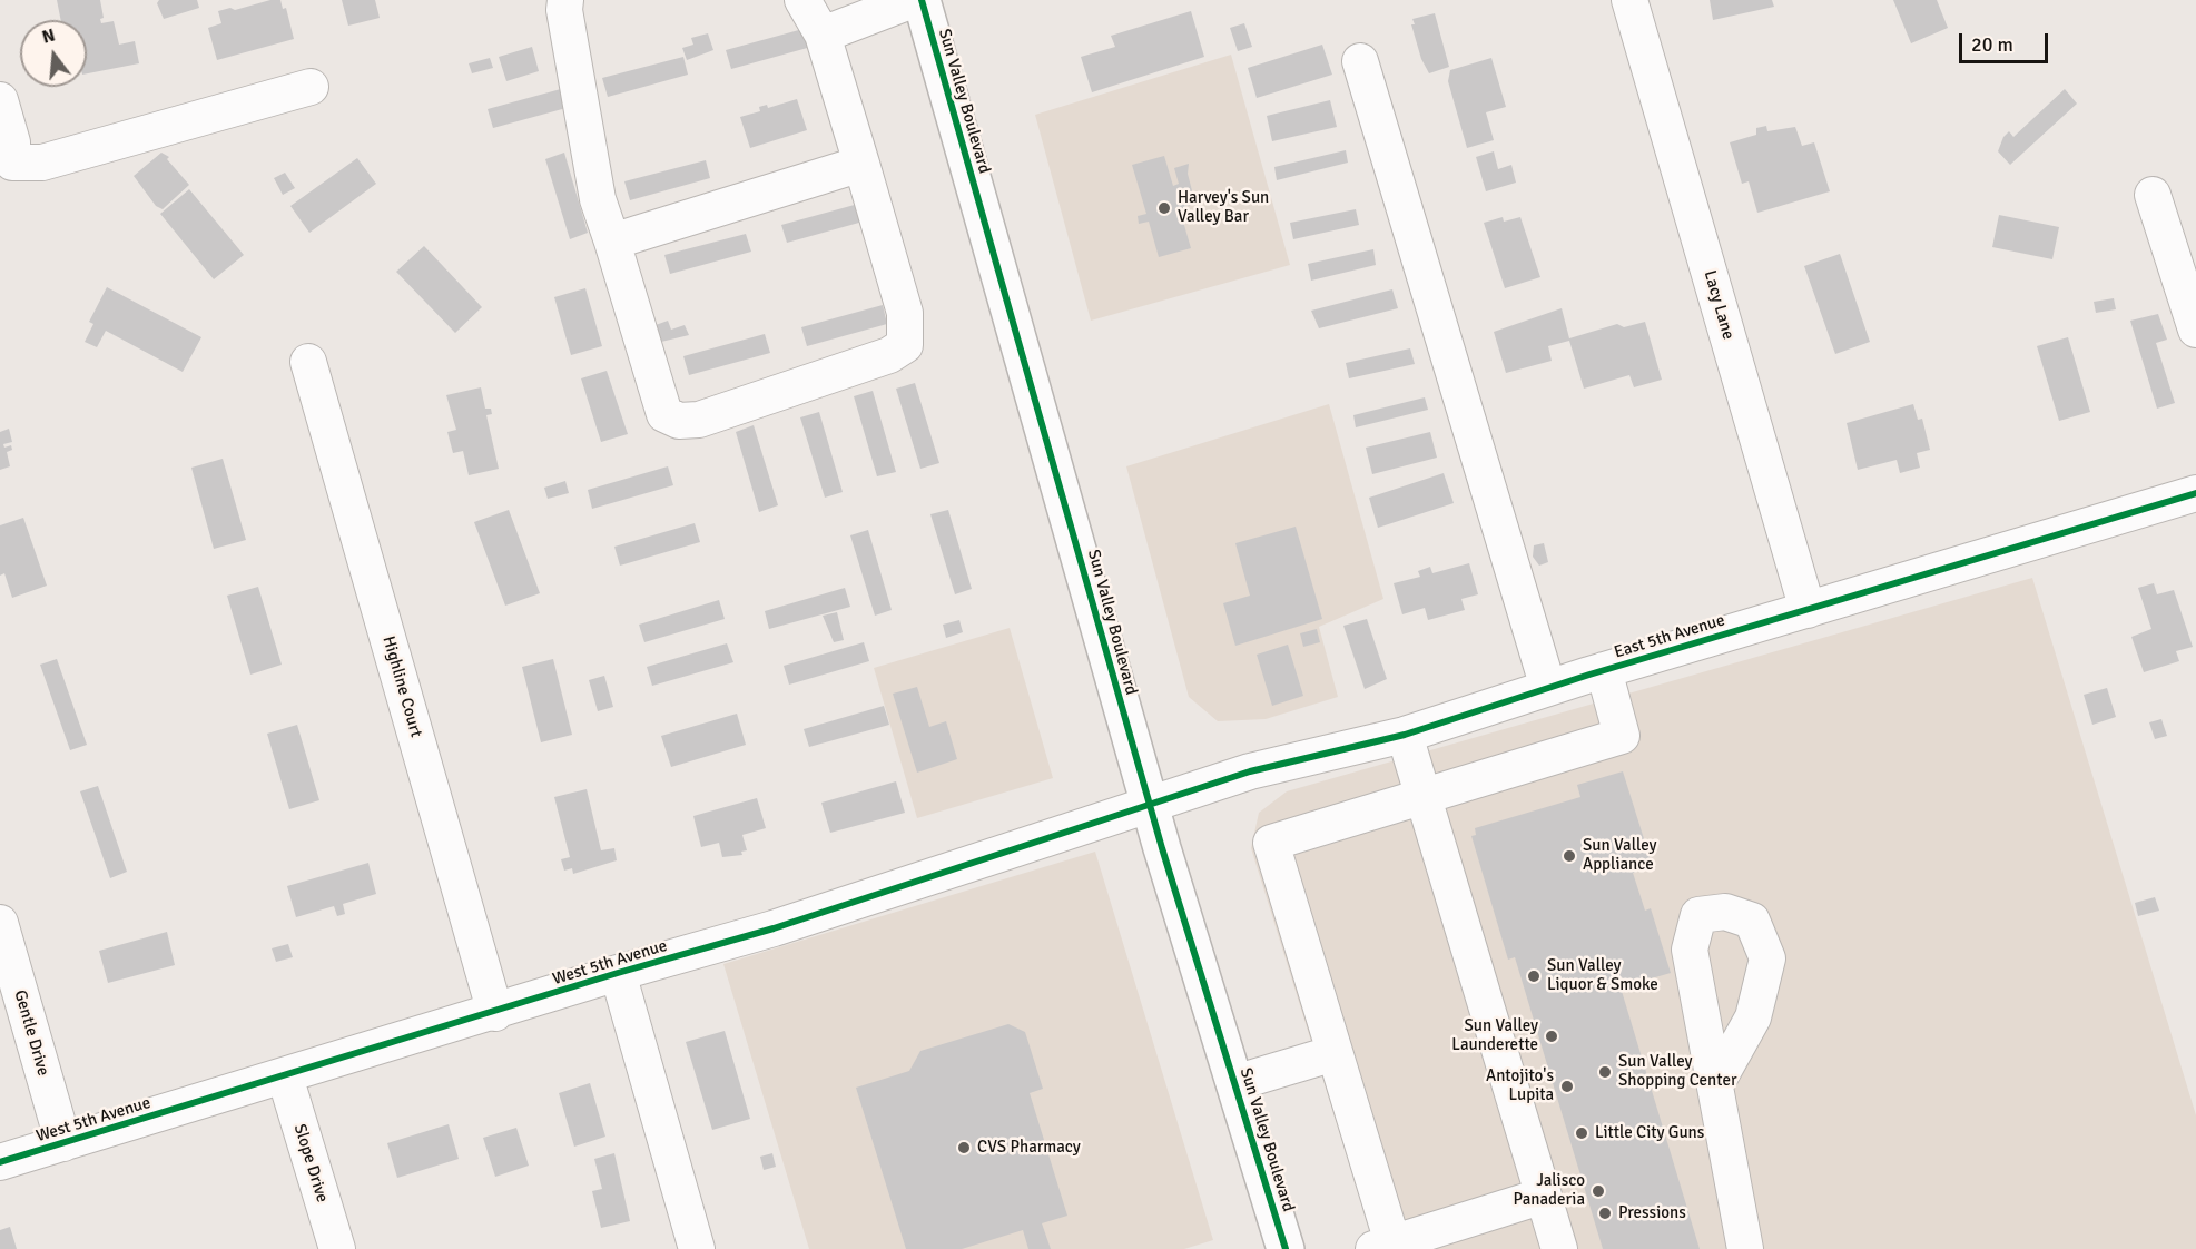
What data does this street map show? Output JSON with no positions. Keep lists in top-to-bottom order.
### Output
{
  "streets": {
    "main road": ["Sun Valley Boulevard"],
    "street": [
      "Lacy Lane",
      "East 5th Avenue",
      "Highline Court",
      "West 5th Avenue",
      "Gentle Drive",
      "Slope Drive"
    ]
  },
  "crossings": [
    ["Sun Valley Boulevard", "East 5th Avenue"],
    ["Sun Valley Boulevard", "West 5th Avenue"],
    ["Lacy Lane", "East 5th Avenue"],
    ["East 5th Avenue", "West 5th Avenue"],
    ["Highline Court", "West 5th Avenue"],
    ["West 5th Avenue", "Gentle Drive"],
    ["West 5th Avenue", "Slope Drive"]
  ],
  "places": [
    "Harvey's Sun Valley Bar",
    "Sun Valley Appliance",
    "Sun Valley Liquor & Smoke",
    "Sun Valley Launderette",
    "Sun Valley Shopping Center",
    "Antojito's Lupita",
    "Little City Guns",
    "CVS Pharmacy",
    "Jalisco Panaderia",
    "Pressions"
  ],
  "scale_bar": "20 m",
  "north": "top"
}
